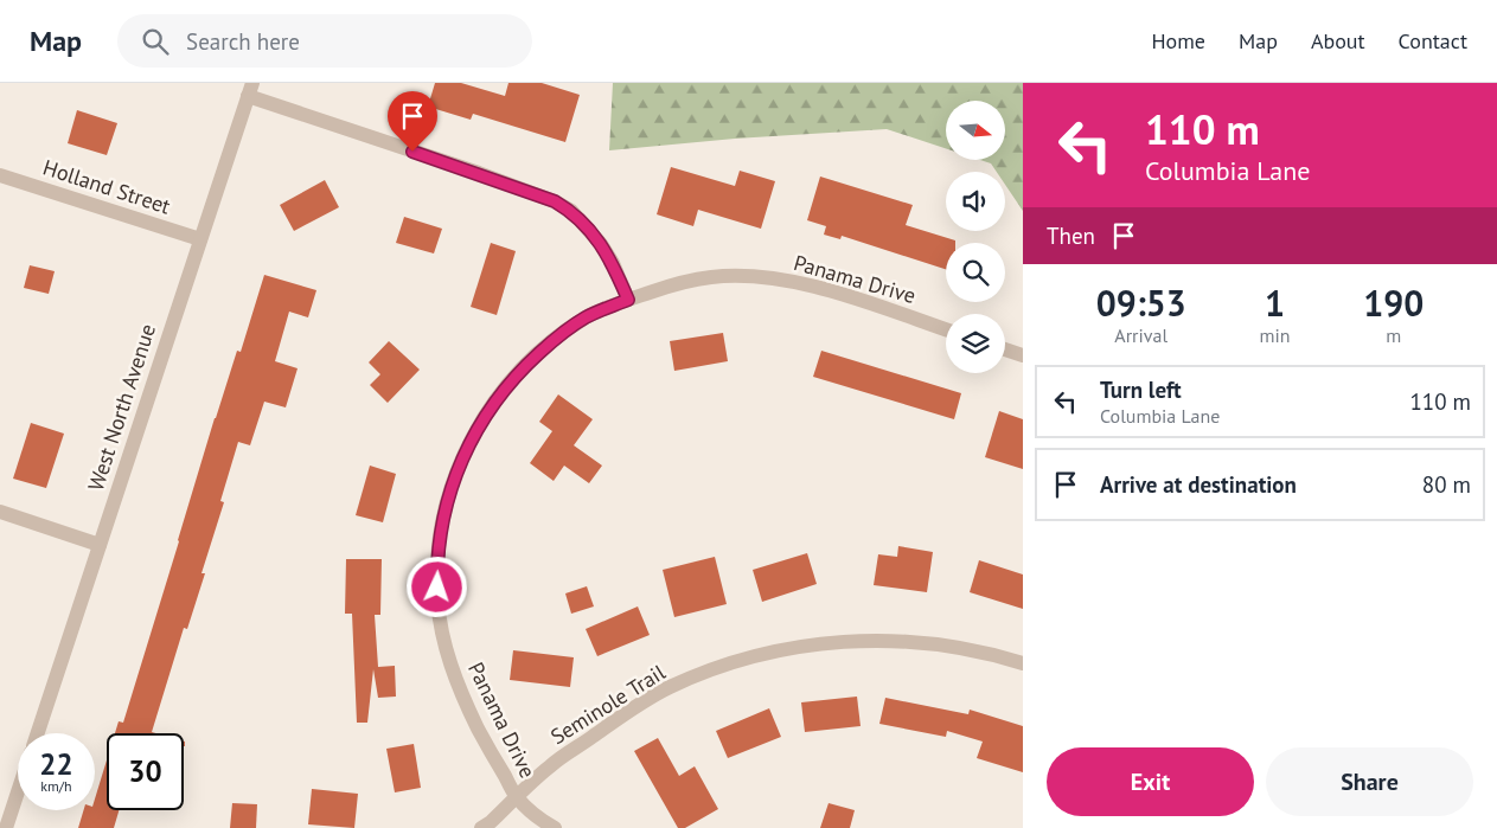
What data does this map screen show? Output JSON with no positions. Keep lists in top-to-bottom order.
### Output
{
  "streets": {
    "street": [
      "Holland Street",
      "Panama Drive",
      "West North Avenue",
      "Seminole Trail"
    ]
  },
  "crossings": [
    ["Holland Street", "West North Avenue"],
    ["Panama Drive", "Seminole Trail"]
  ],
  "north": "right",
  "page": {
    "header": "Map",
    "search": "Search here",
    "nav": [
      "Home",
      "Map",
      "About",
      "Contact"
    ],
    "turn": ["110 m", "Columbia Lane"],
    "then": "Then",
    "eta": [
      "09:53",
      "Arrival",
      "1",
      "min",
      "190",
      "m"
    ],
    "list": [
      {
        "name": "Turn left",
        "note": "Columbia Lane",
        "value": "110 m"
      },
      {
        "name": "Arrive at destination",
        "value": "80 m"
      }
    ],
    "speed": "22 km/h",
    "limit": "30",
    "buttons": ["Exit", "Share"]
  }
}
